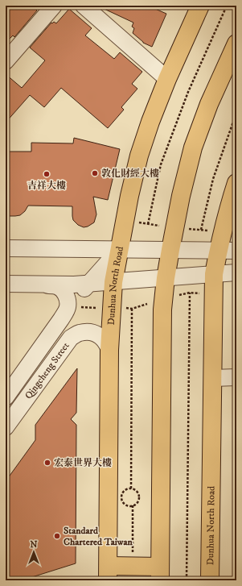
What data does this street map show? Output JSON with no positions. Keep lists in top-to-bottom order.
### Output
{
  "streets": {
    "main road": ["Dunhua North Road"],
    "street": ["Qingcheng Street"]
  },
  "crossings": [
    ["Dunhua North Road", "Qingcheng Street"]
  ],
  "places": [
    "敦化財經大樓",
    "吉祥大樓",
    "宏泰世界大樓",
    "Standard Chartered Taiwan"
  ],
  "north": "top"
}
